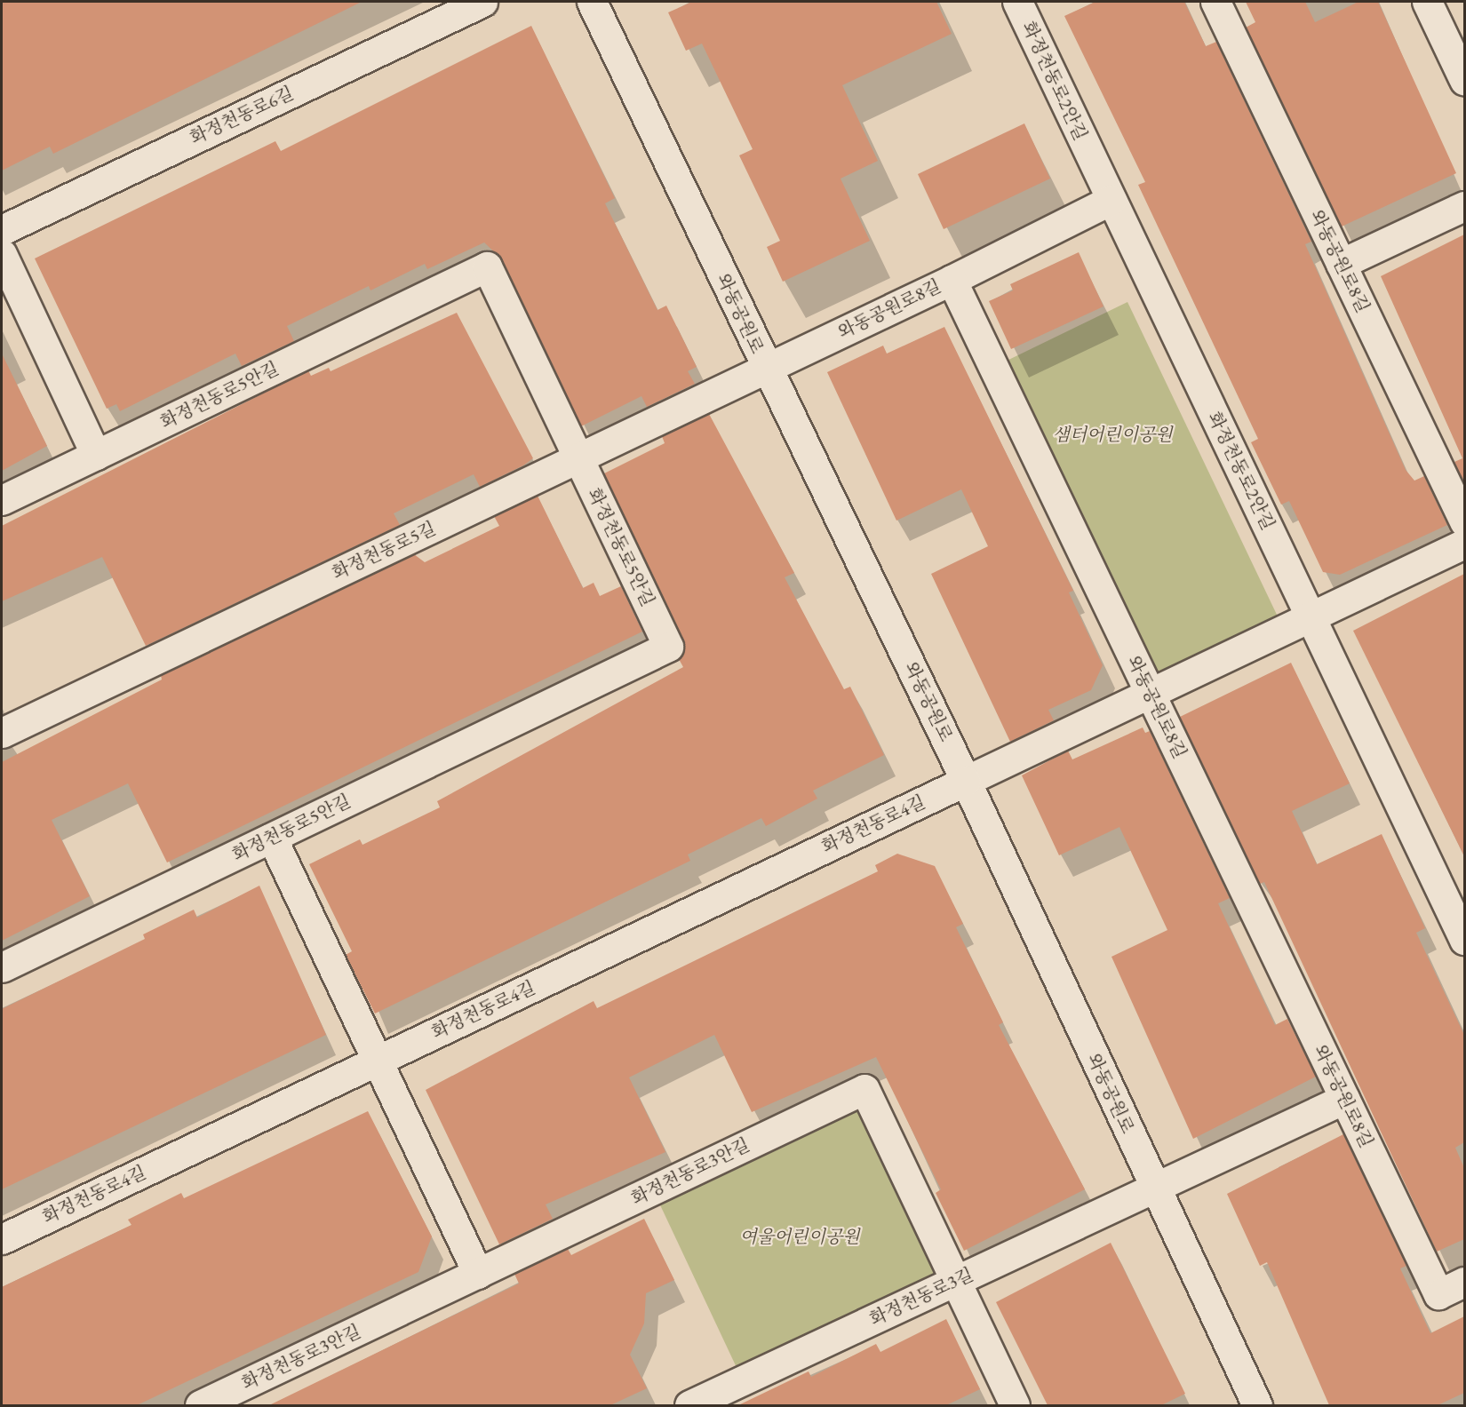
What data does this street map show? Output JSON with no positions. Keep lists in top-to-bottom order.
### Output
{
  "streets": {
    "street": [
      "화정천동로2안길",
      "화정천동로6길",
      "와동공원로8길",
      "와동공원로",
      "화정천동로5안길",
      "화정천동로5길",
      "화정천동로4길",
      "화정천동로3안길",
      "화정천동로3길"
    ]
  },
  "crossings": [
    ["화정천동로2안길", "화정천동로4길"],
    ["와동공원로8길", "와동공원로"],
    ["와동공원로8길", "화정천동로5길"],
    ["와동공원로8길", "화정천동로4길"],
    ["와동공원로8길", "화정천동로3길"],
    ["와동공원로", "화정천동로5길"],
    ["와동공원로", "화정천동로4길"],
    ["와동공원로", "화정천동로3길"],
    ["화정천동로5안길", "화정천동로5길"],
    ["화정천동로3안길", "화정천동로3길"]
  ],
  "parks": ["샘터어린이공원", "여울어린이공원"]
}
